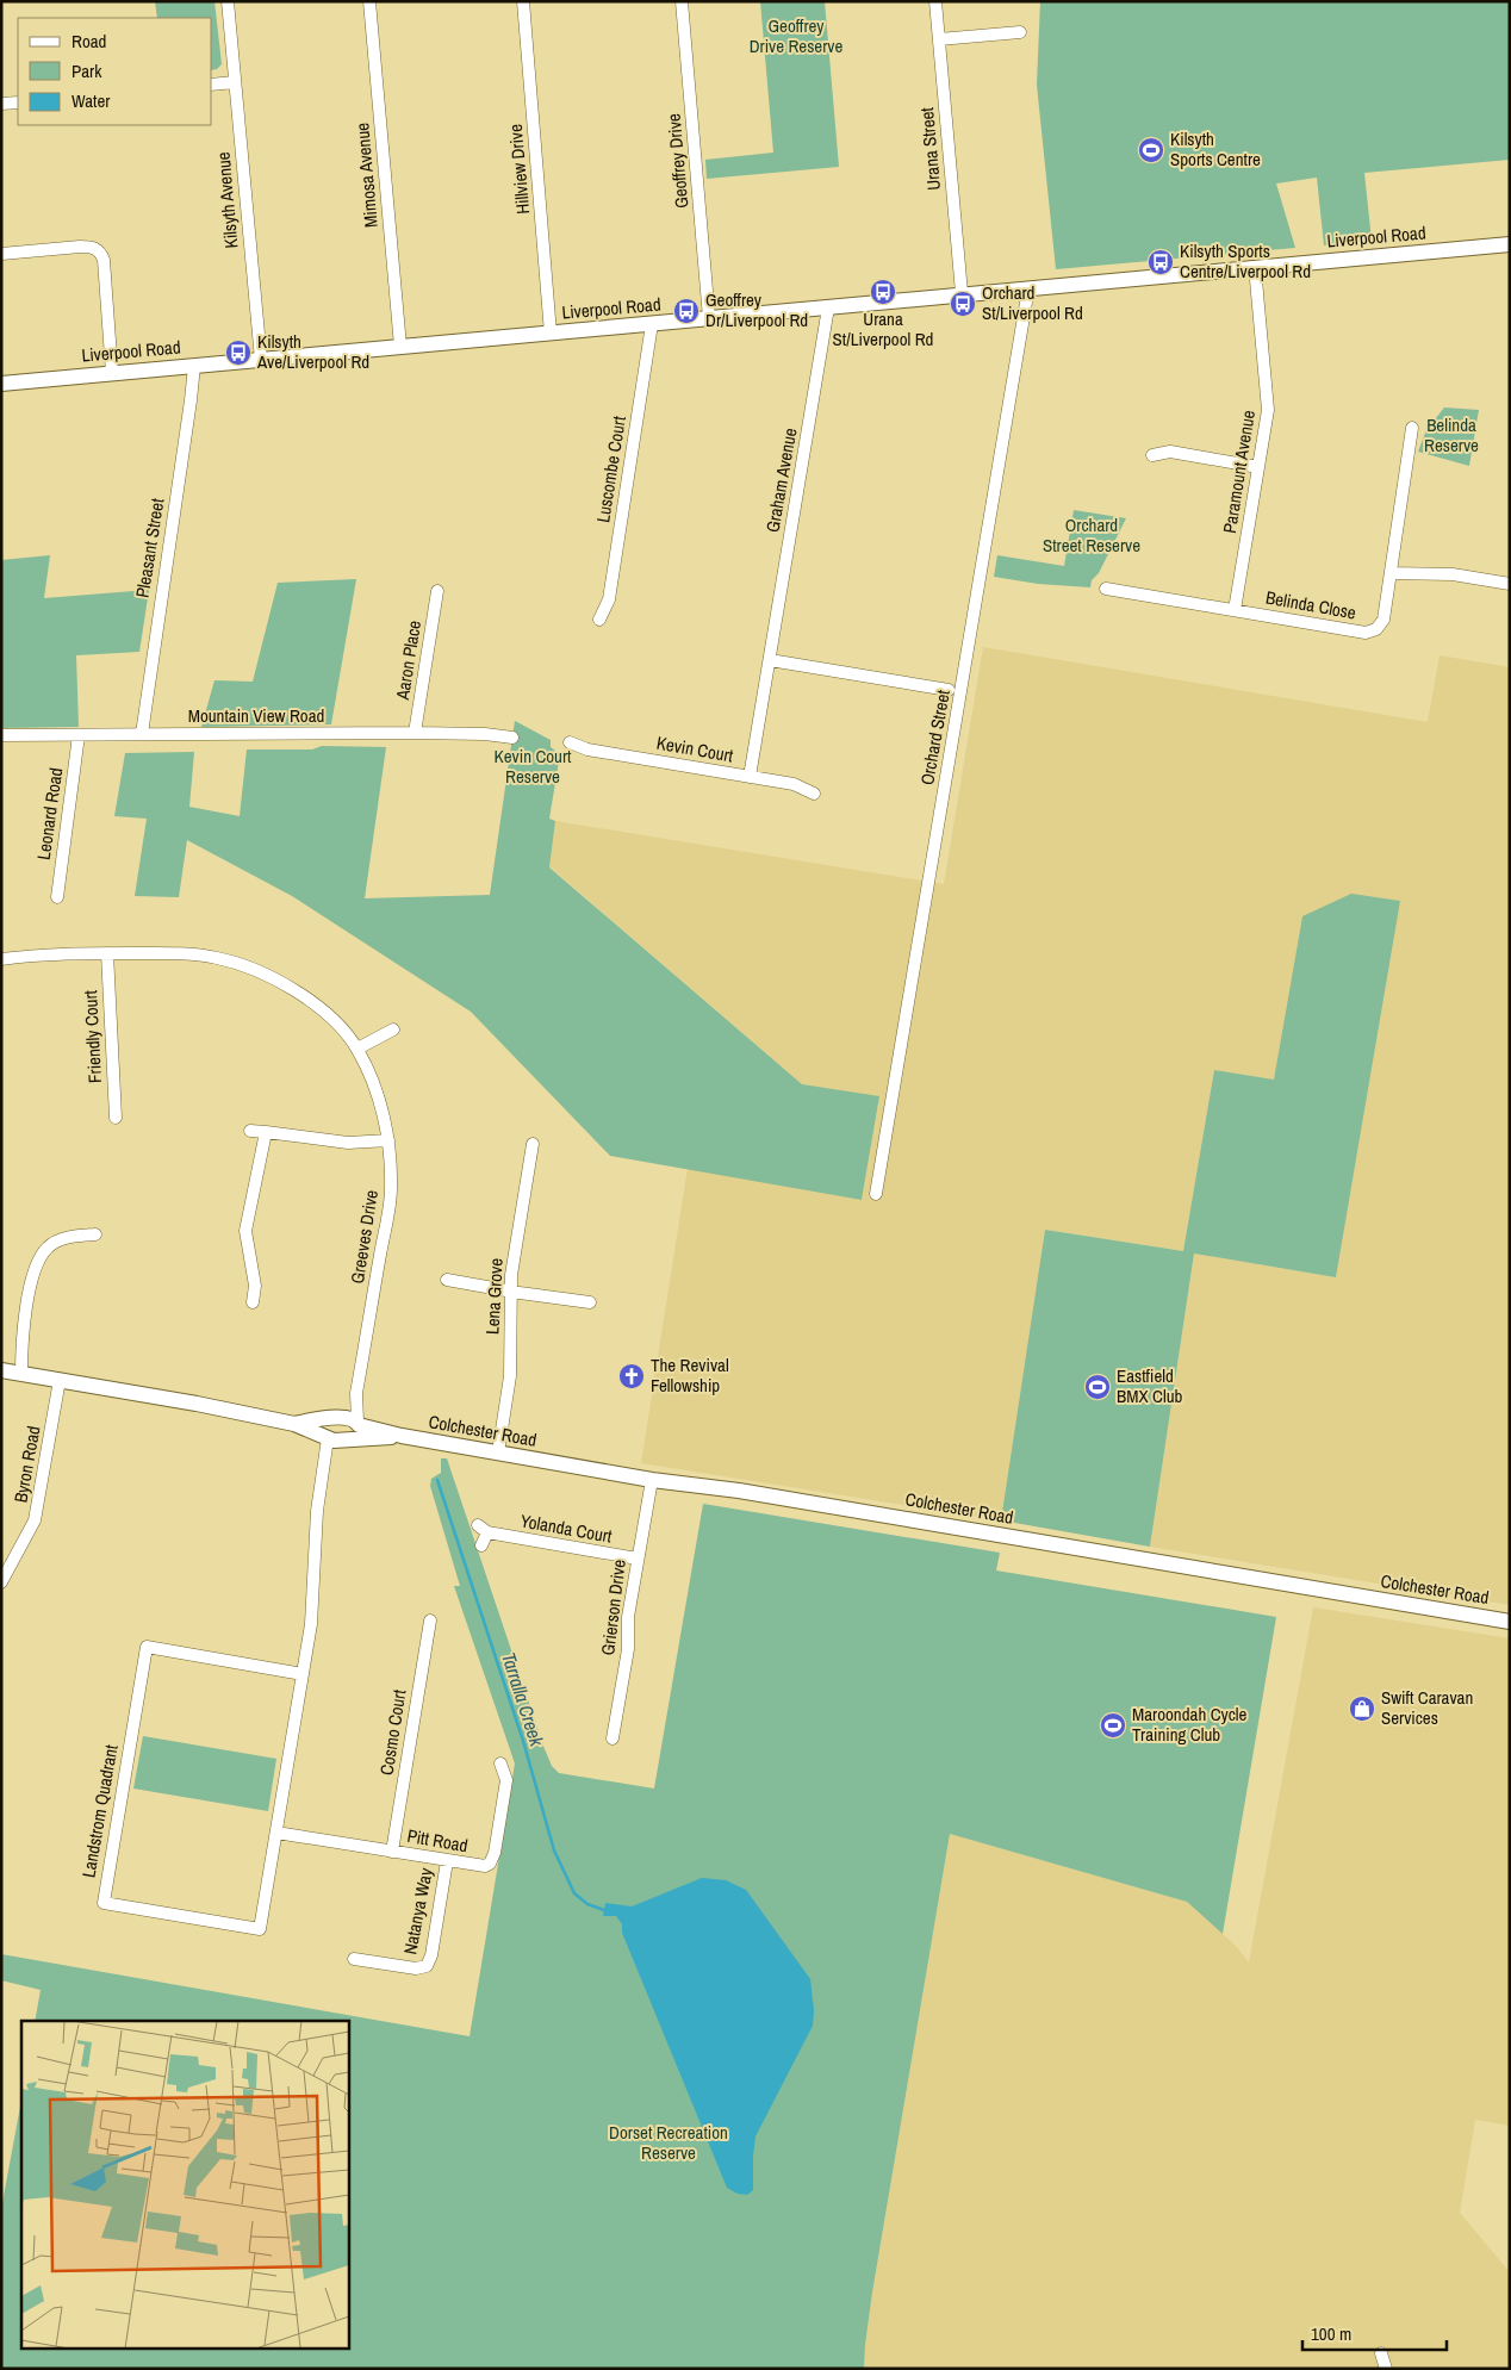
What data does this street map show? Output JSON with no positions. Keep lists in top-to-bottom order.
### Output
{
  "streets": {
    "main road": ["Liverpool Road", "Colchester Road"],
    "street": [
      "Urana Street",
      "Geoffrey Drive",
      "Hillview Drive",
      "Mimosa Avenue",
      "Kilsyth Avenue",
      "Luscombe Court",
      "Paramount Avenue",
      "Graham Avenue",
      "Pleasant Street",
      "Belinda Close",
      "Aaron Place",
      "Mountain View Road",
      "Orchard Street",
      "Kevin Court",
      "Leonard Road",
      "Friendly Court",
      "Greeves Drive",
      "Lena Grove",
      "Byron Road",
      "Yolanda Court",
      "Grierson Drive",
      "Cosmo Court",
      "Landstrom Quadrant",
      "Pitt Road",
      "Natanya Way"
    ]
  },
  "crossings": [
    ["Urana Street", "Liverpool Road"],
    ["Geoffrey Drive", "Liverpool Road"],
    ["Hillview Drive", "Liverpool Road"],
    ["Mimosa Avenue", "Liverpool Road"],
    ["Kilsyth Avenue", "Liverpool Road"],
    ["Liverpool Road", "Luscombe Court"],
    ["Liverpool Road", "Paramount Avenue"],
    ["Liverpool Road", "Graham Avenue"],
    ["Liverpool Road", "Pleasant Street"],
    ["Liverpool Road", "Orchard Street"],
    ["Paramount Avenue", "Belinda Close"],
    ["Graham Avenue", "Kevin Court"],
    ["Pleasant Street", "Mountain View Road"],
    ["Aaron Place", "Mountain View Road"],
    ["Mountain View Road", "Leonard Road"],
    ["Friendly Court", "Greeves Drive"],
    ["Greeves Drive", "Colchester Road"],
    ["Greeves Drive", "Landstrom Quadrant"],
    ["Lena Grove", "Colchester Road"],
    ["Colchester Road", "Byron Road"],
    ["Colchester Road", "Grierson Drive"],
    ["Colchester Road", "Landstrom Quadrant"],
    ["Yolanda Court", "Grierson Drive"],
    ["Cosmo Court", "Pitt Road"],
    ["Landstrom Quadrant", "Pitt Road"],
    ["Pitt Road", "Natanya Way"]
  ],
  "water": ["Tarralla Creek"],
  "parks": [
    "Geoffrey Drive Reserve",
    "Belinda Reserve",
    "Orchard Street Reserve",
    "Kevin Court Reserve",
    "Dorset Recreation Reserve"
  ],
  "places": {
    "sports": ["Kilsyth Sports Centre", "Eastfield BMX Club", "Maroondah Cycle Training Club"],
    "bus stop": [
      "Kilsyth Sports Centre/Liverpool Rd",
      "Urana St/Liverpool Rd",
      "Orchard St/Liverpool Rd",
      "Geoffrey Dr/Liverpool Rd",
      "Kilsyth Ave/Liverpool Rd"
    ],
    "church": ["The Revival Fellowship"],
    "shop": ["Swift Caravan Services"]
  },
  "legend": ["Road", "Park", "Water"],
  "scale_bar": "100 m"
}
